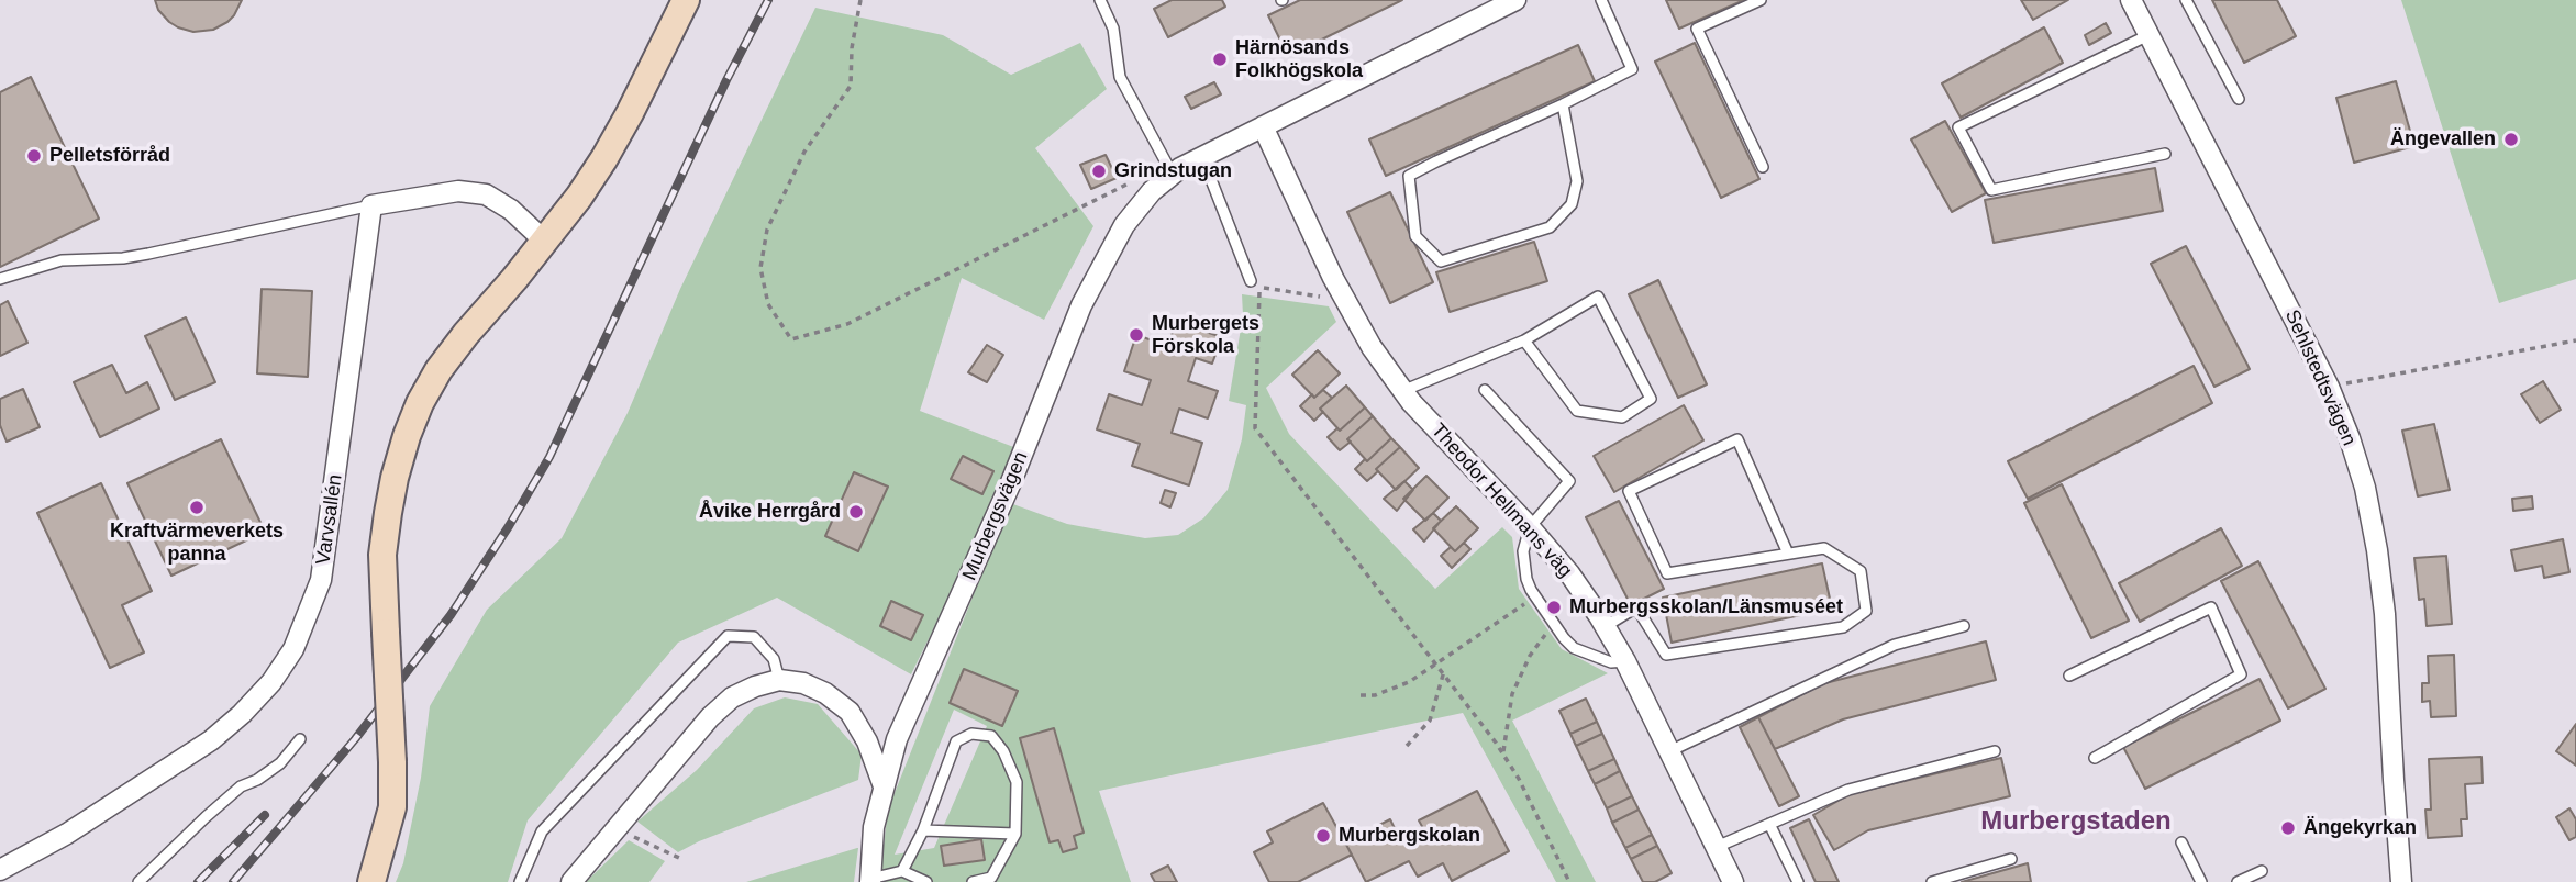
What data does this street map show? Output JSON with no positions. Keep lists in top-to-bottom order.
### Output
{
  "streets": {
    "street": [
      "Sehlstedtsvägen",
      "Theodor Hellmans väg",
      "Murbergsvägen",
      "Varvsallén"
    ]
  },
  "crossings": [
    ["Theodor Hellmans väg", "Murbergsvägen"]
  ],
  "districts": ["Murbergstaden"],
  "places": [
    "Härnösands Folkhögskola",
    "Ängevallen",
    "Pelletsförråd",
    "Grindstugan",
    "Murbergets Förskola",
    "Kraftvärmeverkets panna",
    "Åvike Herrgård",
    "Murbergsskolan/Länsmuséet",
    "Ängekyrkan",
    "Murbergskolan"
  ]
}
